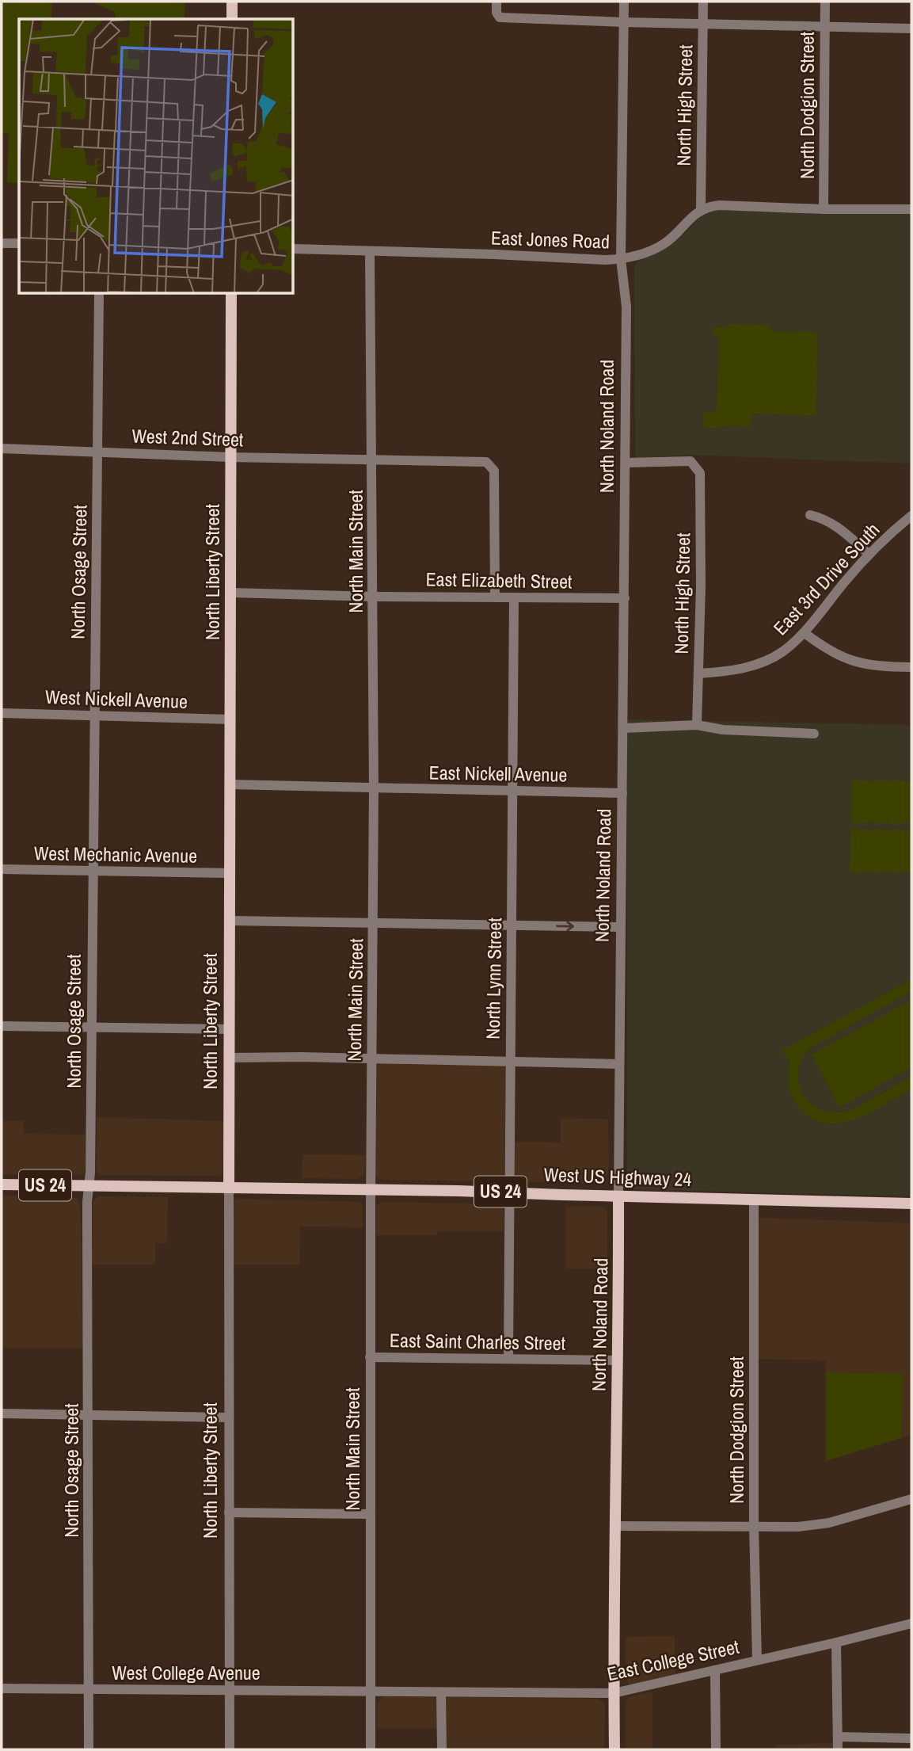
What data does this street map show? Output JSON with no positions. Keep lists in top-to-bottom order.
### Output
{
  "streets": {
    "main road": [
      "North Noland Road",
      "North Liberty Street",
      "West US Highway 24",
      "US 24"
    ],
    "street": [
      "North High Street",
      "North Dodgion Street",
      "East Jones Road",
      "West 2nd Street",
      "North Main Street",
      "North Osage Street",
      "East 3rd Drive South",
      "East Elizabeth Street",
      "West Nickell Avenue",
      "East Nickell Avenue",
      "West Mechanic Avenue",
      "North Lynn Street",
      "East Saint Charles Street",
      "East College Street",
      "West College Avenue"
    ]
  },
  "crossings": [
    ["North High Street", "East Jones Road"],
    ["North High Street", "North Noland Road"],
    ["North High Street", "East 3rd Drive South"],
    ["North Dodgion Street", "West US Highway 24"],
    ["North Dodgion Street", "East College Street"],
    ["East Jones Road", "North Noland Road"],
    ["East Jones Road", "North Main Street"],
    ["North Noland Road", "East Elizabeth Street"],
    ["North Noland Road", "East Nickell Avenue"],
    ["North Noland Road", "West US Highway 24"],
    ["North Noland Road", "East Saint Charles Street"],
    ["North Noland Road", "East College Street"],
    ["West 2nd Street", "North Main Street"],
    ["West 2nd Street", "North Osage Street"],
    ["West 2nd Street", "North Liberty Street"],
    ["West 2nd Street", "East Elizabeth Street"],
    ["North Main Street", "East Elizabeth Street"],
    ["North Main Street", "East Nickell Avenue"],
    ["North Main Street", "West US Highway 24"],
    ["North Main Street", "East Saint Charles Street"],
    ["North Main Street", "East College Street"],
    ["North Main Street", "West College Avenue"],
    ["North Osage Street", "West Nickell Avenue"],
    ["North Osage Street", "West Mechanic Avenue"],
    ["North Osage Street", "West US Highway 24"],
    ["North Osage Street", "US 24"],
    ["North Osage Street", "West College Avenue"],
    ["North Liberty Street", "East Elizabeth Street"],
    ["North Liberty Street", "West Nickell Avenue"],
    ["North Liberty Street", "West Mechanic Avenue"],
    ["North Liberty Street", "West US Highway 24"],
    ["North Liberty Street", "West College Avenue"],
    ["East Elizabeth Street", "North Lynn Street"],
    ["East Nickell Avenue", "North Lynn Street"],
    ["North Lynn Street", "West US Highway 24"],
    ["North Lynn Street", "East Saint Charles Street"],
    ["West US Highway 24", "US 24"],
    ["East College Street", "West College Avenue"]
  ]
}
